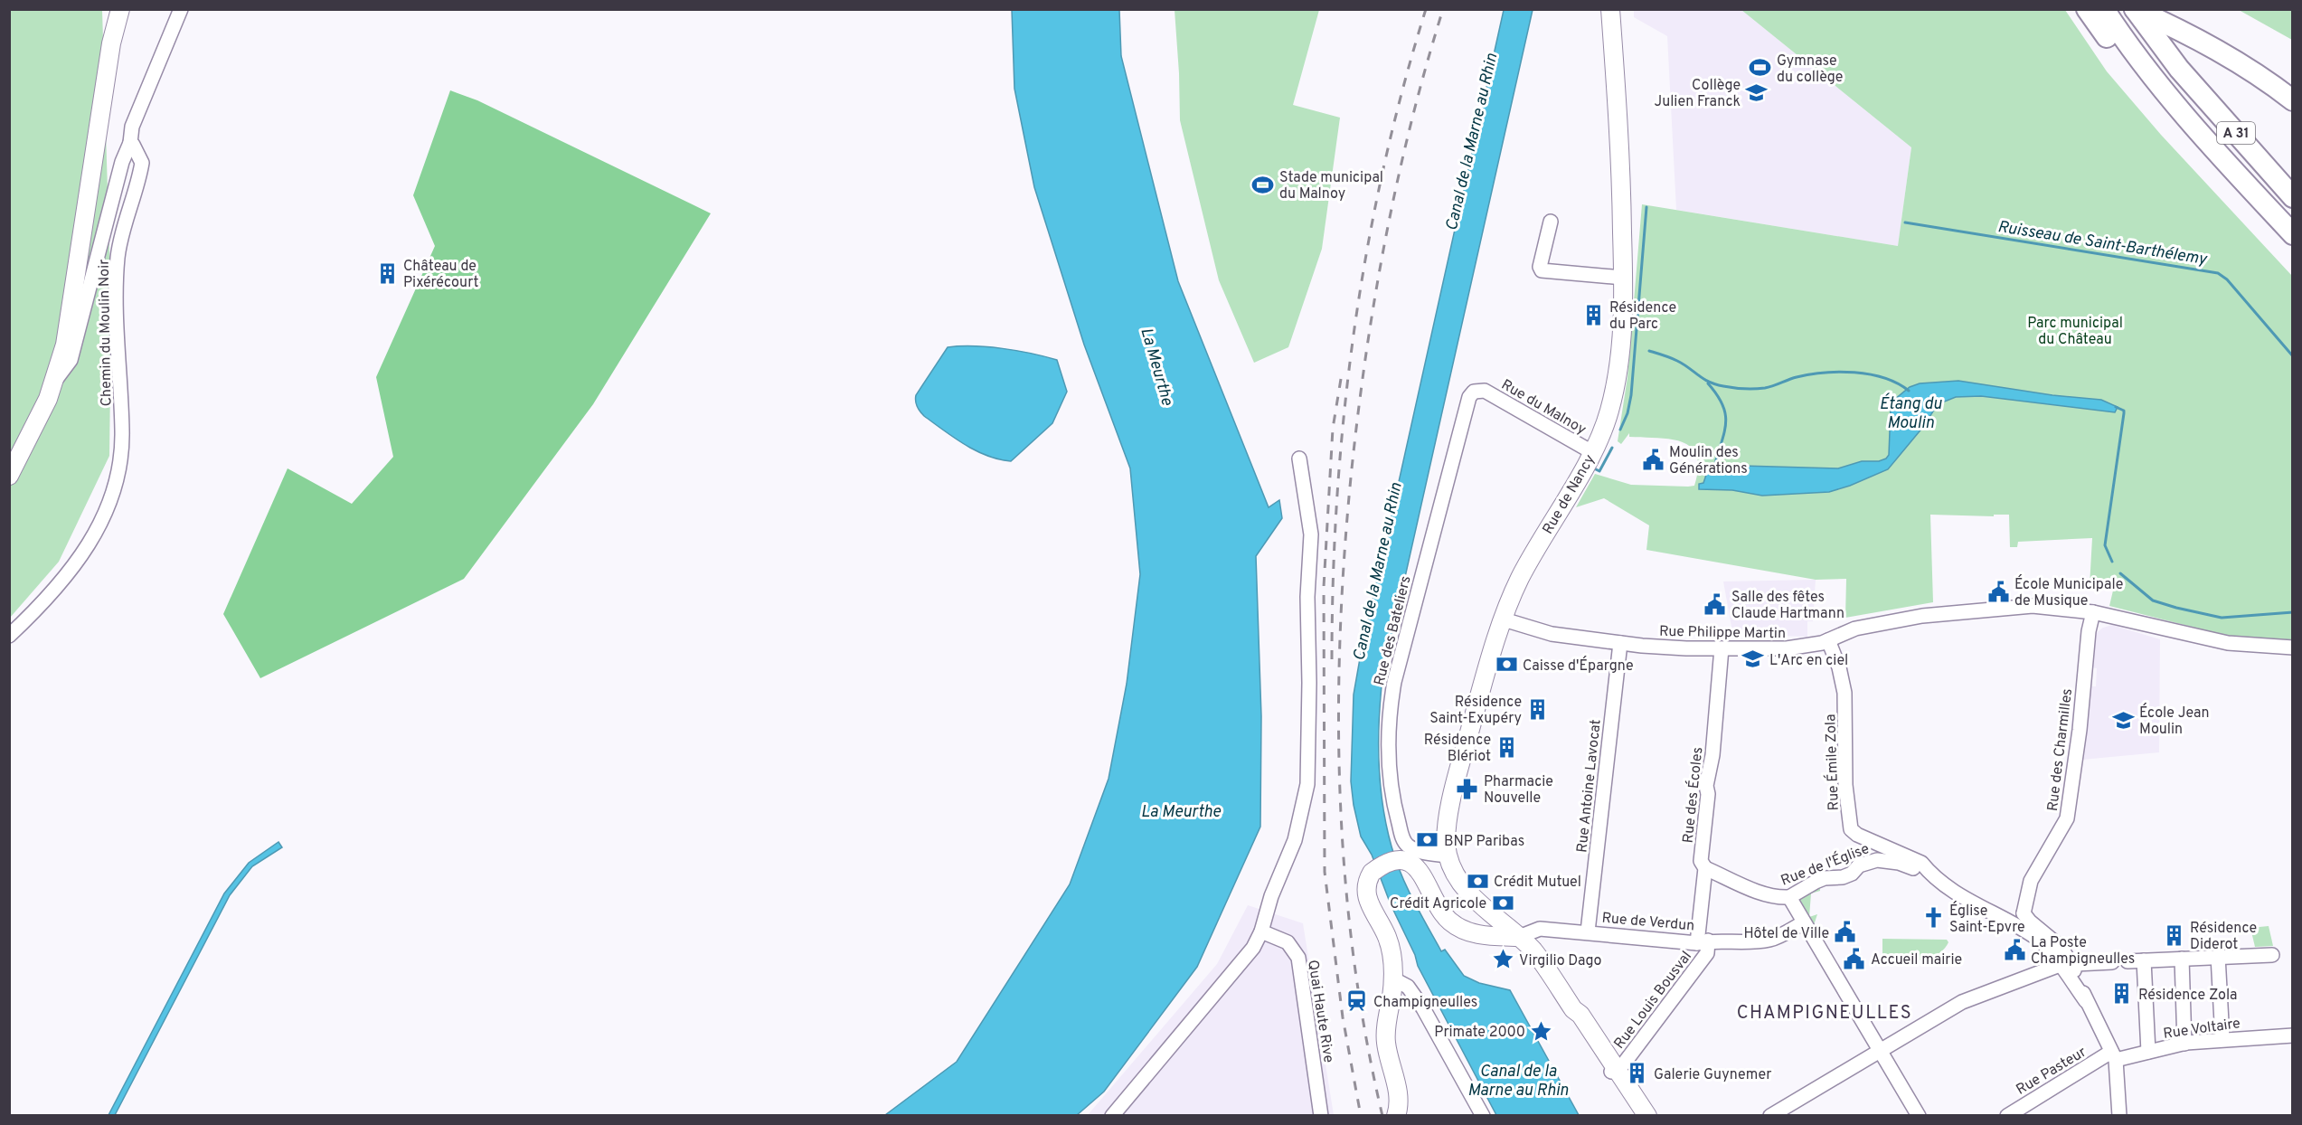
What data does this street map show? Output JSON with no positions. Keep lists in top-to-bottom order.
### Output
{
  "streets": {
    "highway": ["A 31"],
    "main road": ["Rue de Nancy"],
    "street": [
      "Chemin du Moulin Noir",
      "Rue du Malnoy",
      "Rue des Bateliers",
      "Rue Philippe Martin",
      "Rue des Charmilles",
      "Rue Émile Zola",
      "Rue Antoine Lavocat",
      "Rue des Écoles",
      "Rue de l'Église",
      "Rue de Verdun",
      "Rue Louis Bousval",
      "Quai Haute Rive",
      "Rue Voltaire",
      "Rue Pasteur"
    ]
  },
  "crossings": [
    ["Rue du Malnoy", "Rue de Nancy"],
    ["Rue du Malnoy", "Rue des Bateliers"],
    ["Rue de Nancy", "Rue des Bateliers"],
    ["Rue de Nancy", "Rue Philippe Martin"],
    ["Rue de Nancy", "Rue de Verdun"],
    ["Rue de Nancy", "Rue Louis Bousval"],
    ["Rue Philippe Martin", "Rue des Charmilles"],
    ["Rue Philippe Martin", "Rue Émile Zola"],
    ["Rue Philippe Martin", "Rue Antoine Lavocat"],
    ["Rue Philippe Martin", "Rue des Écoles"],
    ["Rue des Charmilles", "Rue Émile Zola"],
    ["Rue Émile Zola", "Rue de l'Église"],
    ["Rue Émile Zola", "Rue Voltaire"],
    ["Rue Émile Zola", "Rue Pasteur"],
    ["Rue Antoine Lavocat", "Rue de Verdun"],
    ["Rue des Écoles", "Rue de l'Église"],
    ["Rue des Écoles", "Rue de Verdun"],
    ["Rue des Écoles", "Rue Louis Bousval"],
    ["Rue de Verdun", "Rue Louis Bousval"],
    ["Rue Voltaire", "Rue Pasteur"]
  ],
  "districts": ["CHAMPIGNEULLES"],
  "water": [
    "Canal de la Marne au Rhin",
    "Ruisseau de Saint-Barthélemy",
    "La Meurthe",
    "Étang du Moulin"
  ],
  "parks": ["Parc municipal du Château"],
  "places": {
    "sports": ["Gymnase du collège", "Stade municipal du Malnoy"],
    "school or university": ["Collège Julien Franck", "L'Arc en ciel", "École Jean Moulin"],
    "building": [
      "Château de Pixérécourt",
      "Résidence du Parc",
      "Résidence Saint-Exupéry",
      "Résidence Blériot",
      "Résidence Diderot",
      "Résidence Zola",
      "Galerie Guynemer"
    ],
    "public building": [
      "Moulin des Générations",
      "École Municipale de Musique",
      "Salle des fêtes Claude Hartmann",
      "Hôtel de Ville",
      "La Poste Champigneulles",
      "Accueil mairie"
    ],
    "bank": [
      "Caisse d'Épargne",
      "BNP Paribas",
      "Crédit Mutuel",
      "Crédit Agricole"
    ],
    "pharmacy": ["Pharmacie Nouvelle"],
    "church": ["Église Saint-Epvre"],
    "place": ["Virgilio Dago", "Primate 2000"],
    "station": ["Champigneulles"]
  }
}
